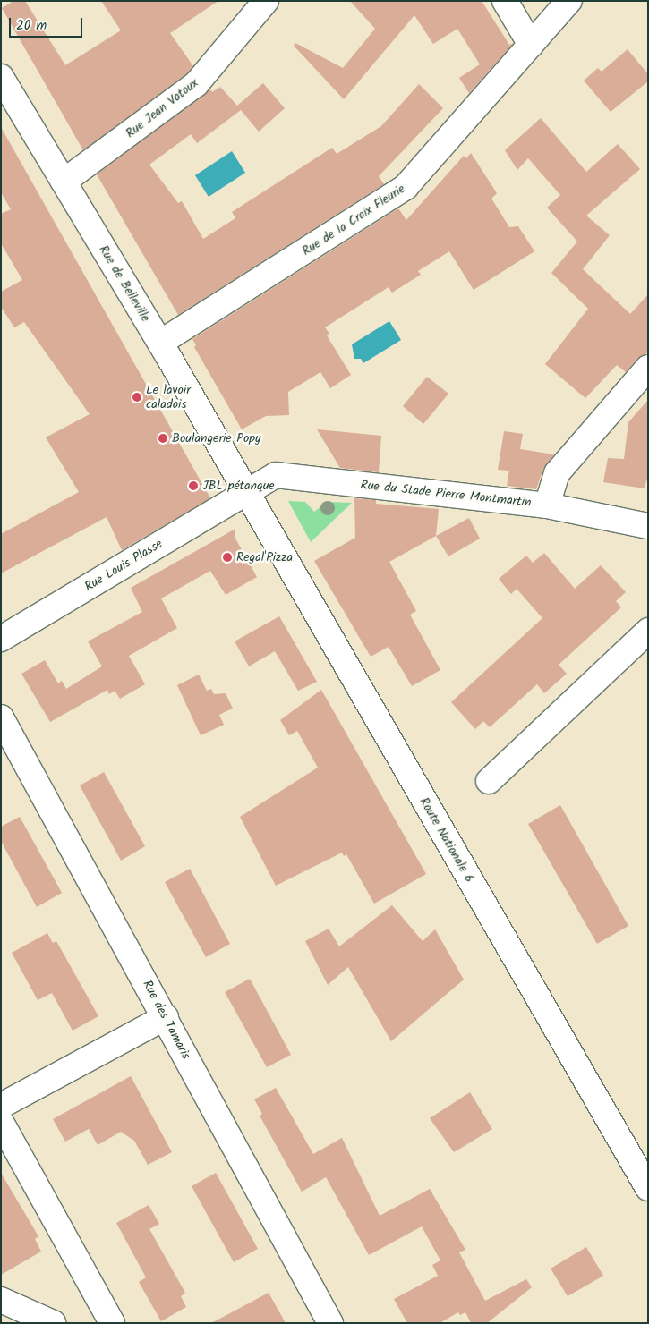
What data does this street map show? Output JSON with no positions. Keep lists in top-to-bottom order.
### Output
{
  "streets": {
    "street": [
      "Rue Jean Vatoux",
      "Rue de la Croix Fleurie",
      "Rue de Belleville",
      "Rue du Stade Pierre Montmartin",
      "Rue Louis Plasse",
      "Route Nationale 6",
      "Rue des Tamaris"
    ]
  },
  "crossings": [
    ["Rue Jean Vatoux", "Rue de Belleville"],
    ["Rue de la Croix Fleurie", "Rue de Belleville"],
    ["Rue de Belleville", "Rue du Stade Pierre Montmartin"],
    ["Rue de Belleville", "Rue Louis Plasse"],
    ["Rue de Belleville", "Route Nationale 6"],
    ["Rue du Stade Pierre Montmartin", "Rue Louis Plasse"],
    ["Rue du Stade Pierre Montmartin", "Route Nationale 6"],
    ["Rue Louis Plasse", "Route Nationale 6"]
  ],
  "places": [
    "Le lavoir caladois",
    "Boulangerie Popy",
    "JBL pétanque",
    "Regal'Pizza"
  ],
  "scale_bar": "20 m"
}
